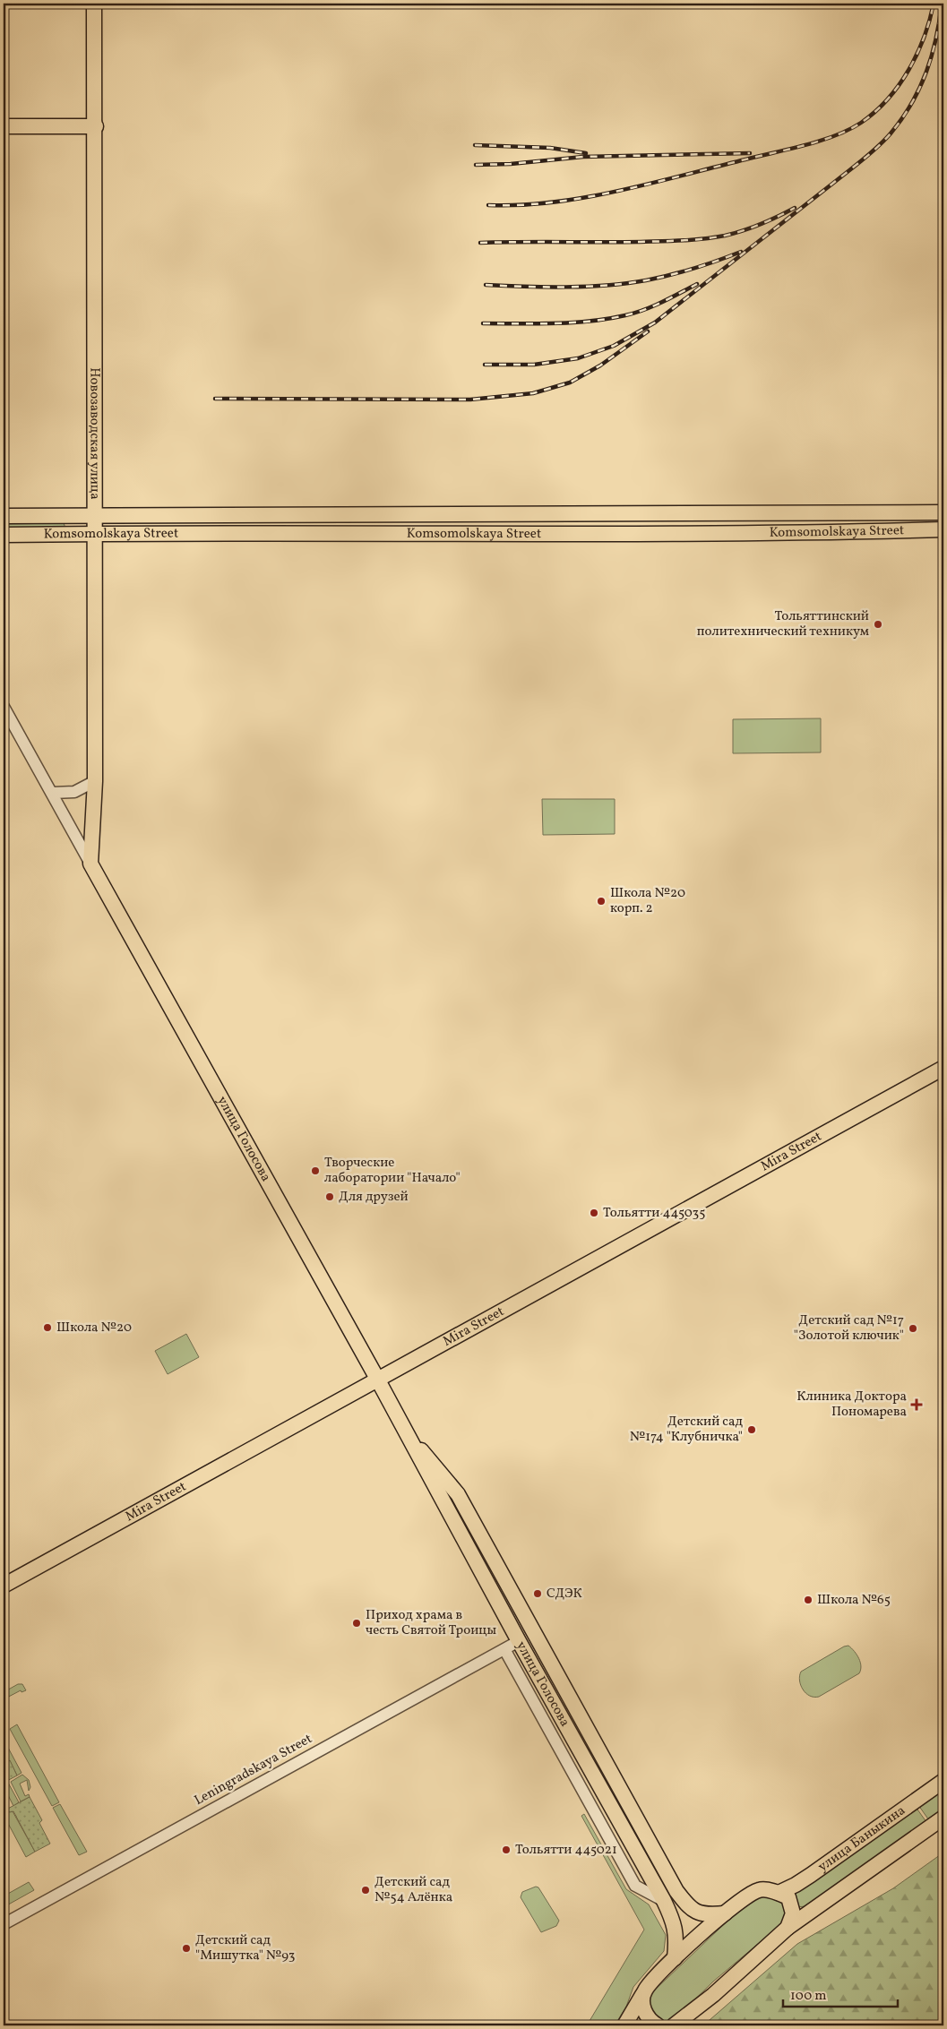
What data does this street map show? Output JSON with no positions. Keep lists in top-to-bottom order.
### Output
{
  "streets": {
    "main road": [
      "Новозаводская улица",
      "Komsomolskaya Street",
      "улица Голосова",
      "Mira Street",
      "улица Баныкина"
    ],
    "street": ["Leningradskaya Street"]
  },
  "crossings": [
    ["Новозаводская улица", "Komsomolskaya Street"],
    ["Новозаводская улица", "улица Голосова"],
    ["улица Голосова", "Mira Street"],
    ["улица Голосова", "Leningradskaya Street"]
  ],
  "places": {
    "other": [
      "Тольяттинский политехнический техникум",
      "Школа №20 корп. 2",
      "Творческие лаборатории \"Начало\"",
      "Для друзей",
      "Тольятти 445035",
      "Школа №20",
      "Детский сад №17 \"Золотой ключик\"",
      "Детский сад №174 \"Клубничка\"",
      "СДЭК",
      "Школа №65",
      "Приход храма в честь Святой Троицы",
      "Тольятти 445021",
      "Детский сад №54 Алёнка",
      "Детский сад \"Мишутка\" №93"
    ],
    "health": ["Клиника Доктора Пономарева"]
  },
  "scale_bar": "100 m"
}
